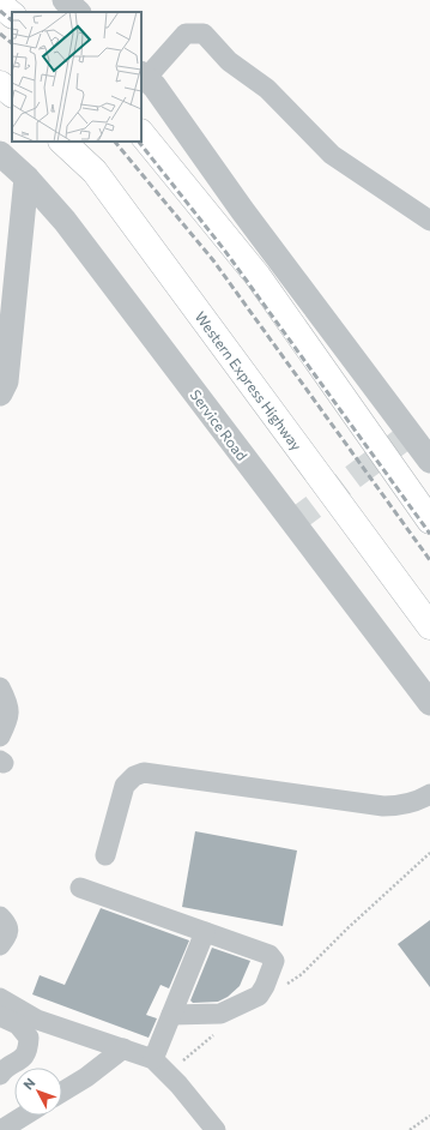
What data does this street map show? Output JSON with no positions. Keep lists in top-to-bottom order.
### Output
{
  "streets": {
    "highway": ["Western Express Highway"],
    "street": ["Service Road"]
  },
  "north": "top left"
}
